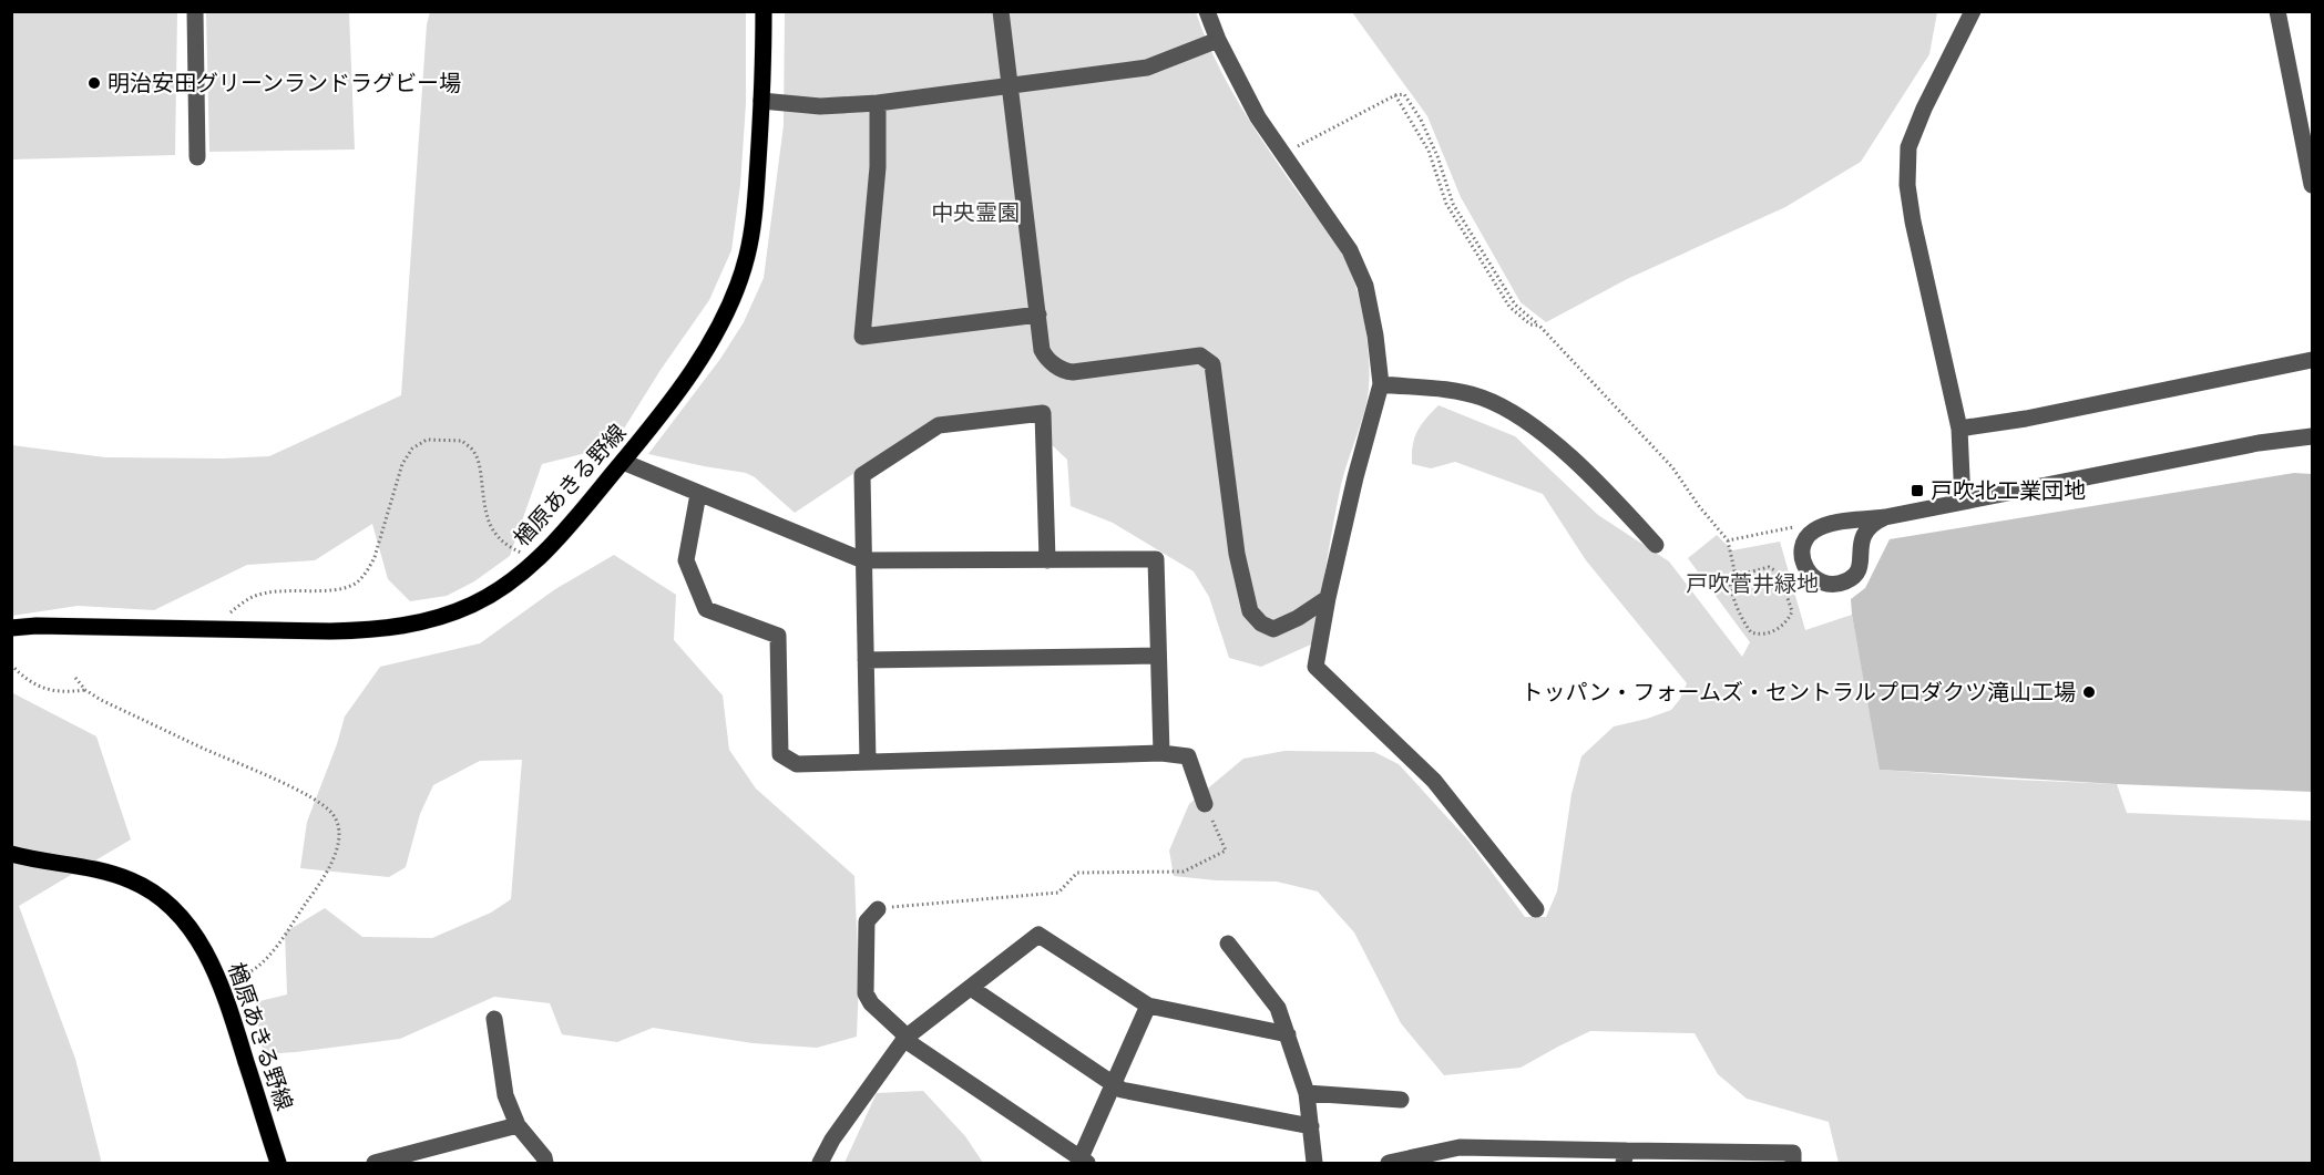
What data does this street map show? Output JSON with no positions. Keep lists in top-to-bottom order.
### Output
{
  "streets": {
    "main road": ["楢原あきる野線"]
  },
  "parks": ["中央霊園", "戸吹菅井緑地"],
  "places": {
    "other": ["明治安田グリーンランドラグビー場", "トッパン・フォームズ・セントラルプロダクツ滝山工場"],
    "transit": ["戸吹北工業団地"]
  }
}
